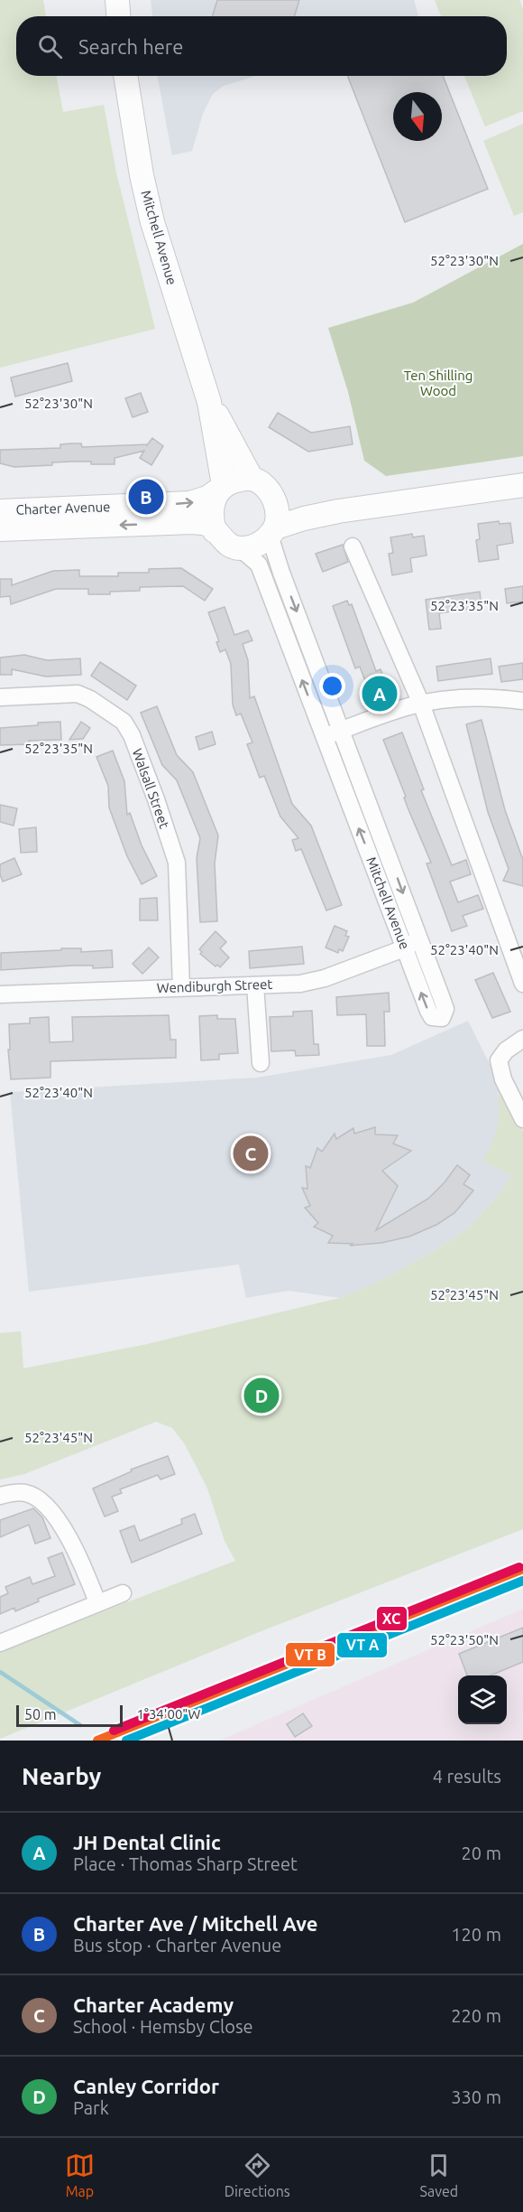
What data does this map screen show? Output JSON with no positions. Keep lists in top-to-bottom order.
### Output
{
  "streets": {
    "street": [
      "Mitchell Avenue",
      "Charter Avenue",
      "Walsall Street",
      "Wendiburgh Street"
    ]
  },
  "crossings": [
    ["Mitchell Avenue", "Charter Avenue"],
    ["Mitchell Avenue", "Wendiburgh Street"],
    ["Walsall Street", "Wendiburgh Street"]
  ],
  "parks": ["Ten Shilling Wood"],
  "lines": ["transit line XC"],
  "scale_bar": "50 m",
  "north": "bottom",
  "page": {
    "search": "Search here",
    "pins": [
      "B",
      "A",
      "C",
      "D"
    ],
    "scale": "50 m",
    "heading": ["Nearby", "4 results"],
    "list": [
      {
        "mark": "A",
        "name": "JH Dental Clinic",
        "note": "Place · Thomas Sharp Street",
        "value": "20 m"
      },
      {
        "mark": "B",
        "name": "Charter Ave / Mitchell Ave",
        "note": "Bus stop · Charter Avenue",
        "value": "120 m"
      },
      {
        "mark": "C",
        "name": "Charter Academy",
        "note": "School · Hemsby Close",
        "value": "220 m"
      },
      {
        "mark": "D",
        "name": "Canley Corridor",
        "note": "Park",
        "value": "330 m"
      }
    ],
    "nav": ["Map", "Directions", "Saved"]
  },
  "coordinates": [
    "52°23'30\"N",
    "52°23'35\"N",
    "52°23'40\"N",
    "52°23'45\"N",
    "52°23'50\"N",
    "1°34'00\"W"
  ]
}
